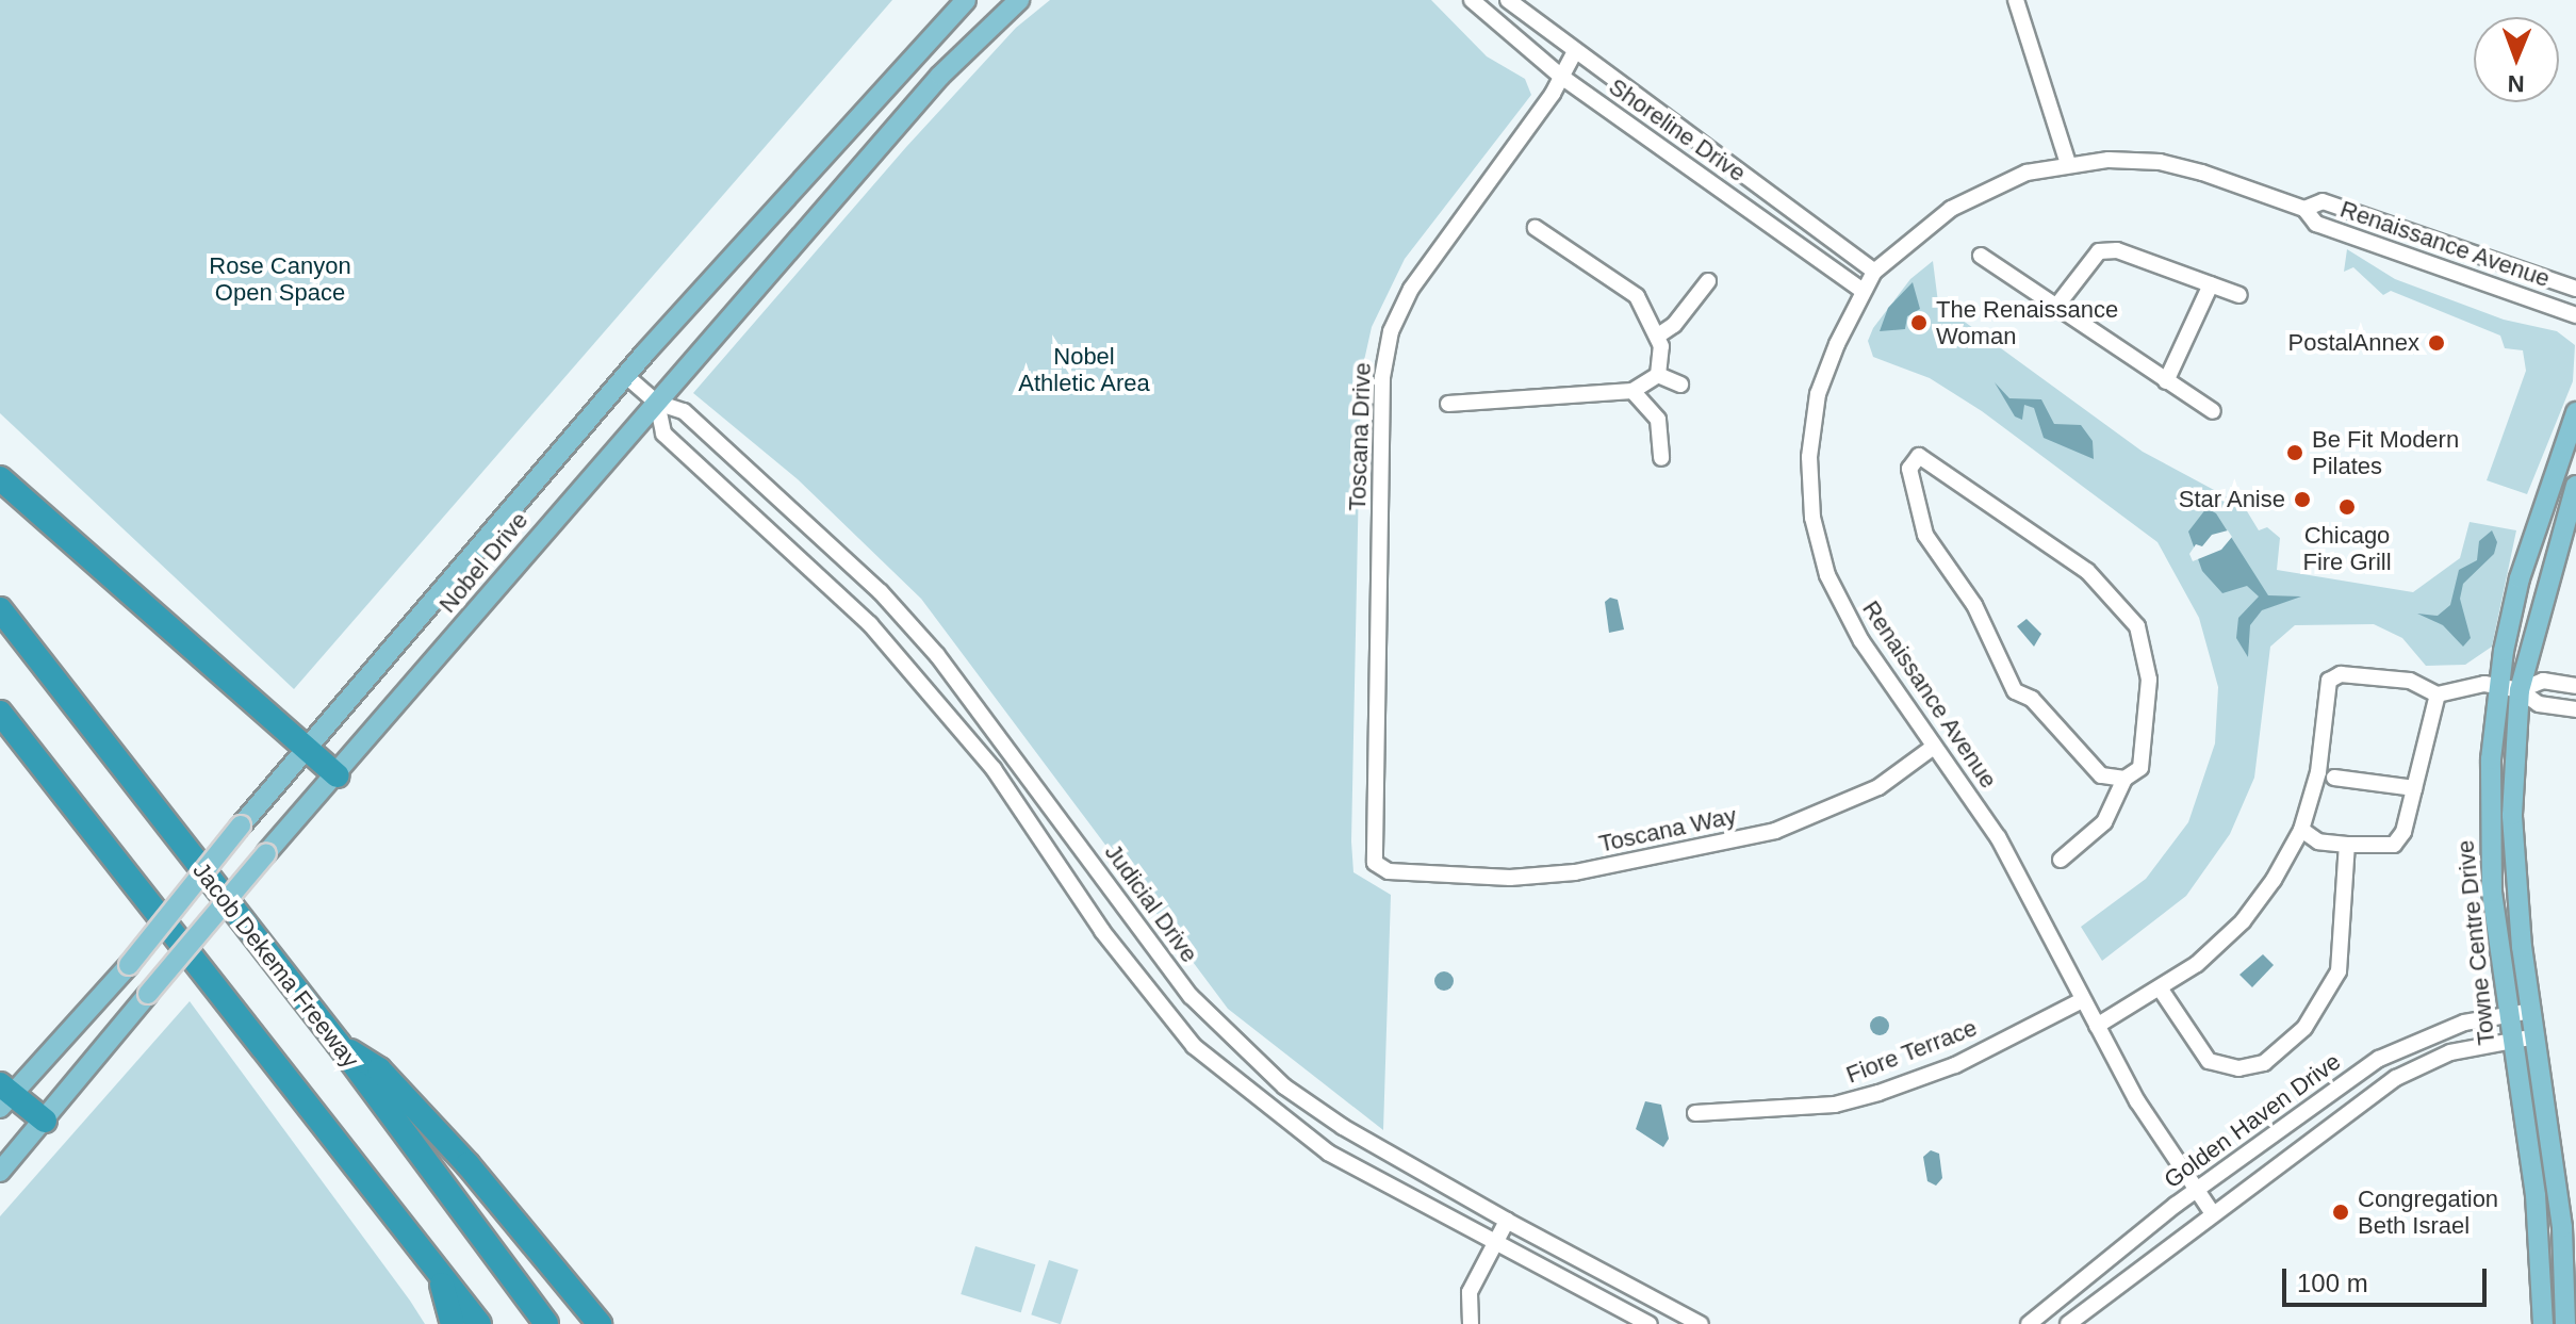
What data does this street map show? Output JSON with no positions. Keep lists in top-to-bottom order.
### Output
{
  "streets": {
    "highway": ["Jacob Dekema Freeway"],
    "main road": ["Nobel Drive", "Towne Centre Drive"],
    "street": [
      "Shoreline Drive",
      "Renaissance Avenue",
      "Toscana Drive",
      "Toscana Way",
      "Judicial Drive",
      "Fiore Terrace",
      "Golden Haven Drive"
    ]
  },
  "crossings": [
    ["Shoreline Drive", "Renaissance Avenue"],
    ["Shoreline Drive", "Toscana Drive"],
    ["Renaissance Avenue", "Toscana Way"],
    ["Renaissance Avenue", "Fiore Terrace"],
    ["Renaissance Avenue", "Golden Haven Drive"],
    ["Toscana Drive", "Toscana Way"],
    ["Nobel Drive", "Judicial Drive"],
    ["Towne Centre Drive", "Golden Haven Drive"]
  ],
  "parks": ["Rose Canyon Open Space", "Nobel Athletic Area"],
  "places": [
    "The Renaissance Woman",
    "PostalAnnex",
    "Be Fit Modern Pilates",
    "Star Anise",
    "Chicago Fire Grill",
    "Congregation Beth Israel"
  ],
  "scale_bar": "100 m",
  "north": "bottom"
}
